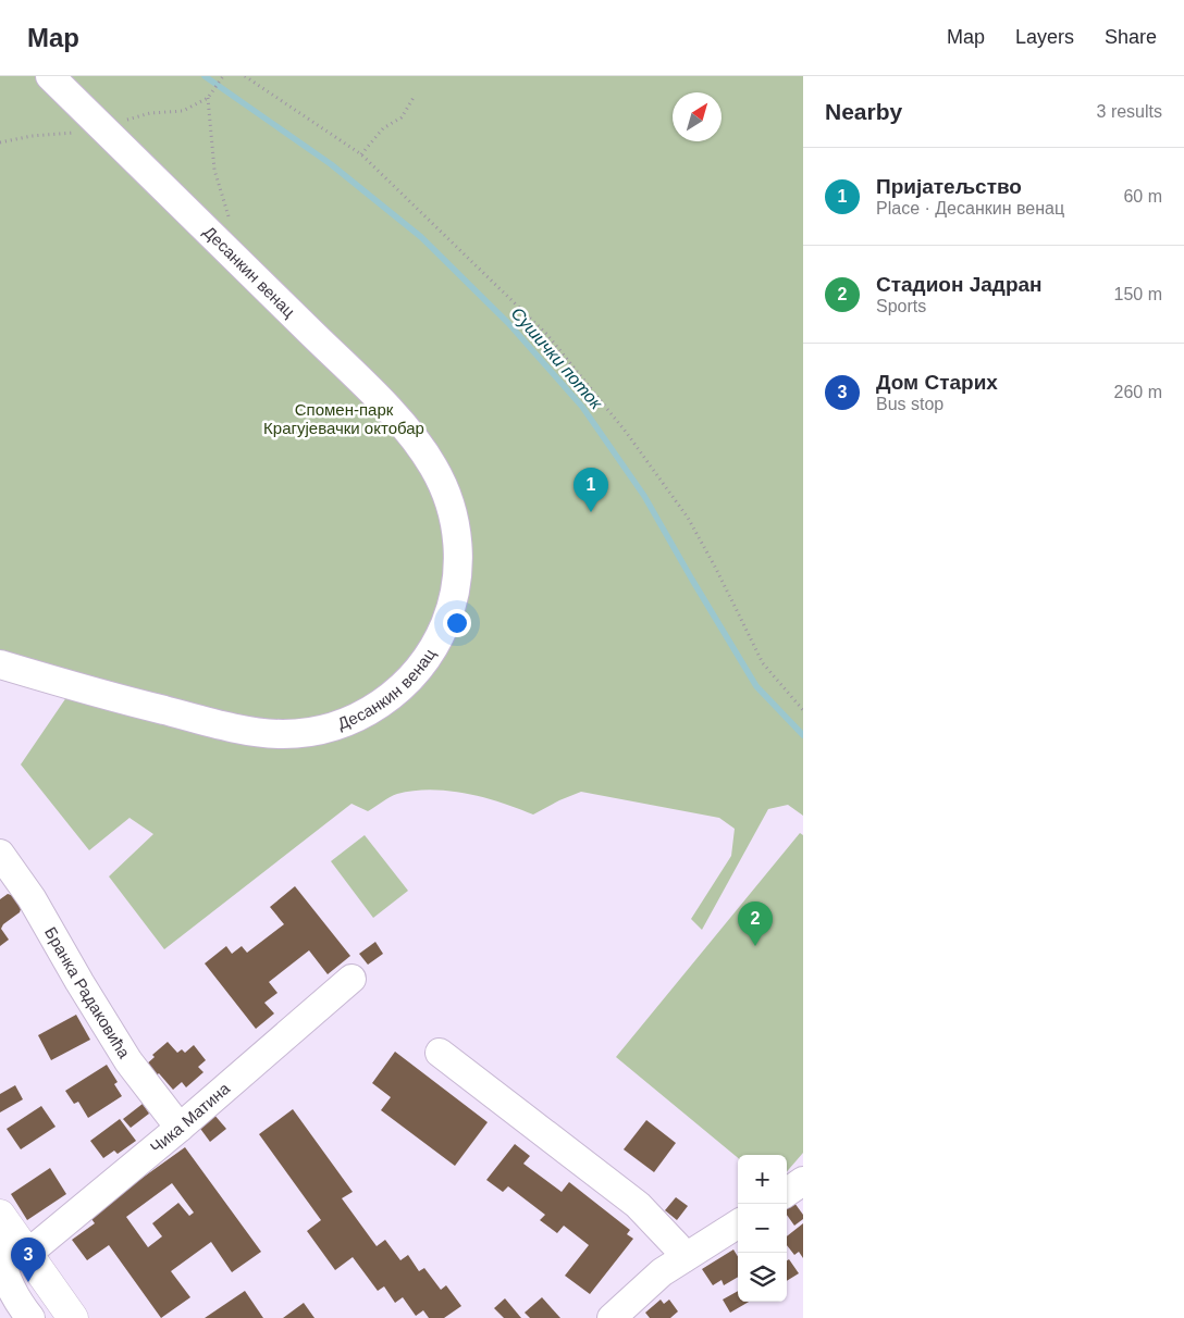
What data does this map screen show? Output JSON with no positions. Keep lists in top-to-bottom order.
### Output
{
  "streets": {
    "street": ["Десанкин венац", "Бранка Радаковића", "Чика Матина"]
  },
  "crossings": [
    ["Бранка Радаковића", "Чика Матина"]
  ],
  "water": ["Сушички поток"],
  "parks": ["Спомен-парк Крагујевачки октобар"],
  "north": "top right",
  "page": {
    "header": "Map",
    "nav": ["Map", "Layers", "Share"],
    "heading": ["Nearby", "3 results"],
    "list": [
      {
        "mark": "1",
        "name": "Пријатељство",
        "note": "Place · Десанкин венац",
        "value": "60 m"
      },
      {
        "mark": "2",
        "name": "Стадион Јадран",
        "note": "Sports",
        "value": "150 m"
      },
      {
        "mark": "3",
        "name": "Дом Старих",
        "note": "Bus stop",
        "value": "260 m"
      }
    ],
    "pins": ["1", "2", "3"],
    "map_buttons": ["+", "−"]
  }
}
